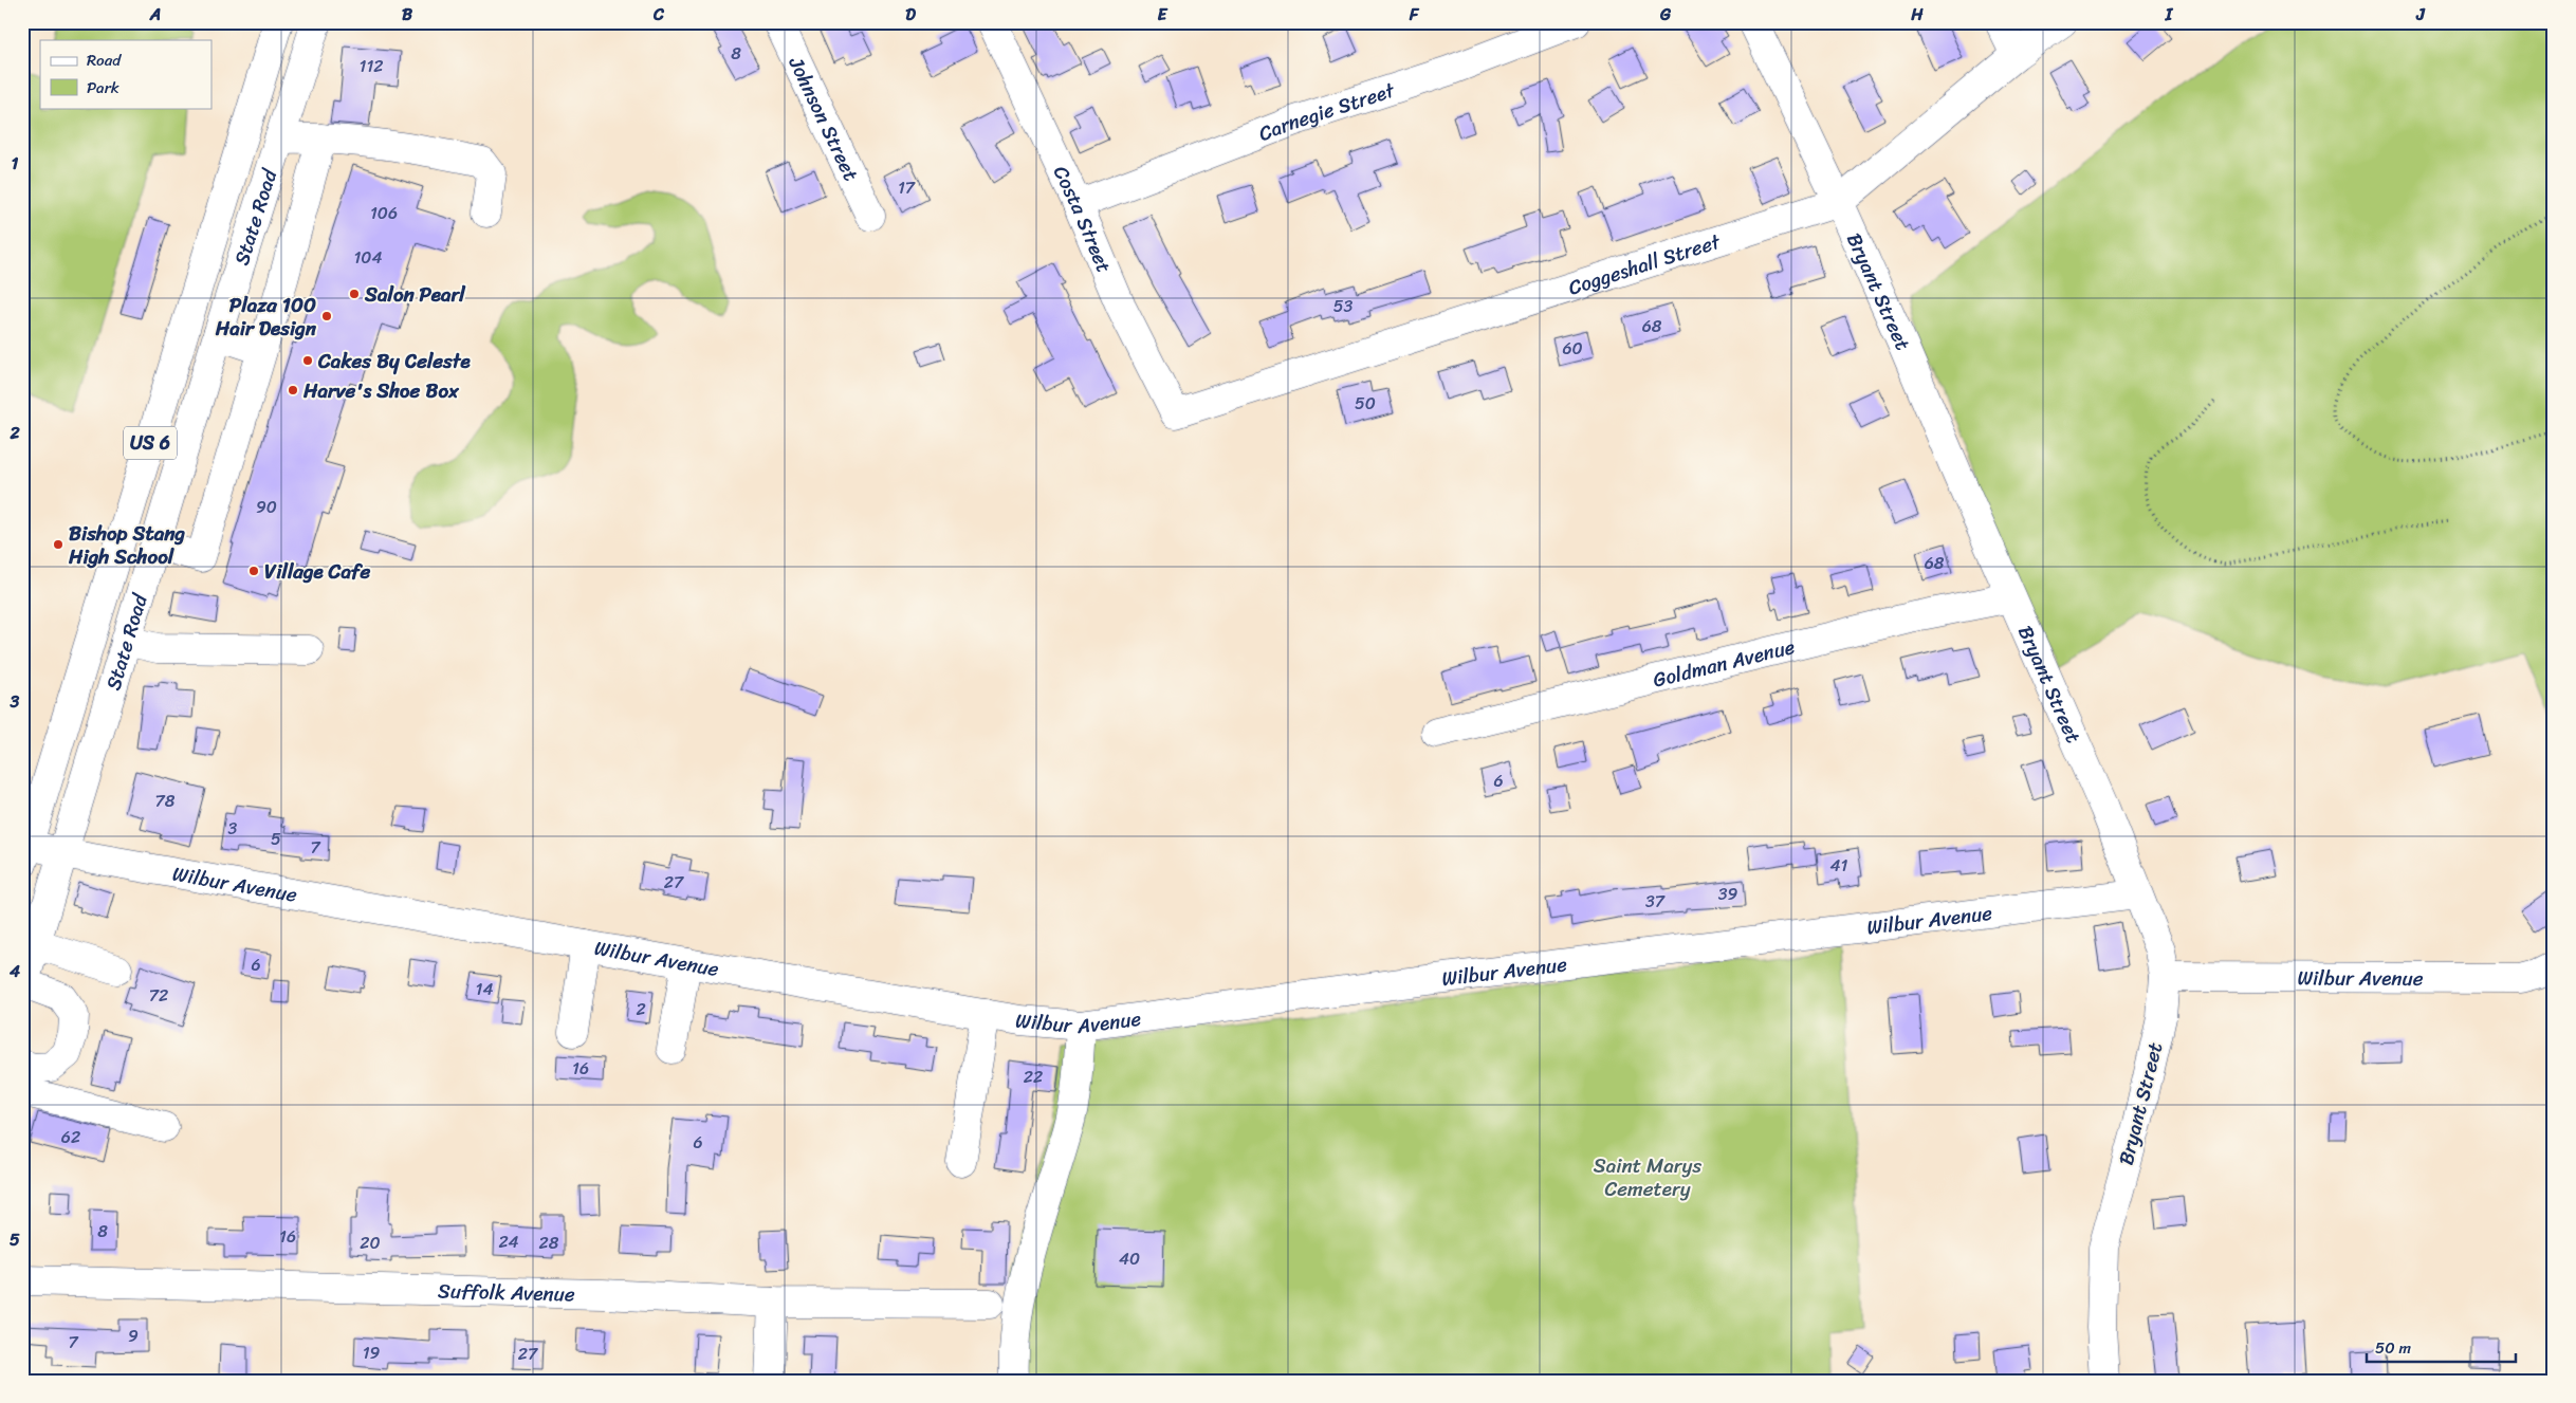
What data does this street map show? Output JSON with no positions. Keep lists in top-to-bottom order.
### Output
{
  "streets": {
    "street": [
      "Carnegie Street",
      "Johnson Street",
      "State Road",
      "Costa Street",
      "Coggeshall Street",
      "Bryant Street",
      "US 6",
      "Goldman Avenue",
      "Wilbur Avenue",
      "Suffolk Avenue"
    ]
  },
  "crossings": [
    ["Carnegie Street", "Costa Street"],
    ["State Road", "Wilbur Avenue"],
    ["Costa Street", "Coggeshall Street"],
    ["Coggeshall Street", "Bryant Street"],
    ["Bryant Street", "Goldman Avenue"],
    ["Bryant Street", "Wilbur Avenue"]
  ],
  "parks": ["Saint Marys Cemetery"],
  "places": [
    "Salon Pearl",
    "Plaza 100 Hair Design",
    "Cakes By Celeste",
    "Harve's Shoe Box",
    "Bishop Stang High School",
    "Village Cafe"
  ],
  "house_numbers": [
    "8",
    "112",
    "17",
    "106",
    "104",
    "53",
    "68",
    "60",
    "50",
    "90",
    "68",
    "6",
    "78",
    "3",
    "5",
    "7",
    "41",
    "27",
    "39",
    "37",
    "6",
    "14",
    "72",
    "2",
    "16",
    "22",
    "62",
    "6",
    "8",
    "16",
    "24",
    "20",
    "28",
    "40",
    "9",
    "7",
    "19",
    "27"
  ],
  "legend": ["Road", "Park"],
  "scale_bar": "50 m",
  "grid": {
    "columns": [
      "A",
      "B",
      "C",
      "D",
      "E",
      "F",
      "G",
      "H",
      "I",
      "J"
    ],
    "rows": [
      "1",
      "2",
      "3",
      "4",
      "5"
    ]
  }
}
